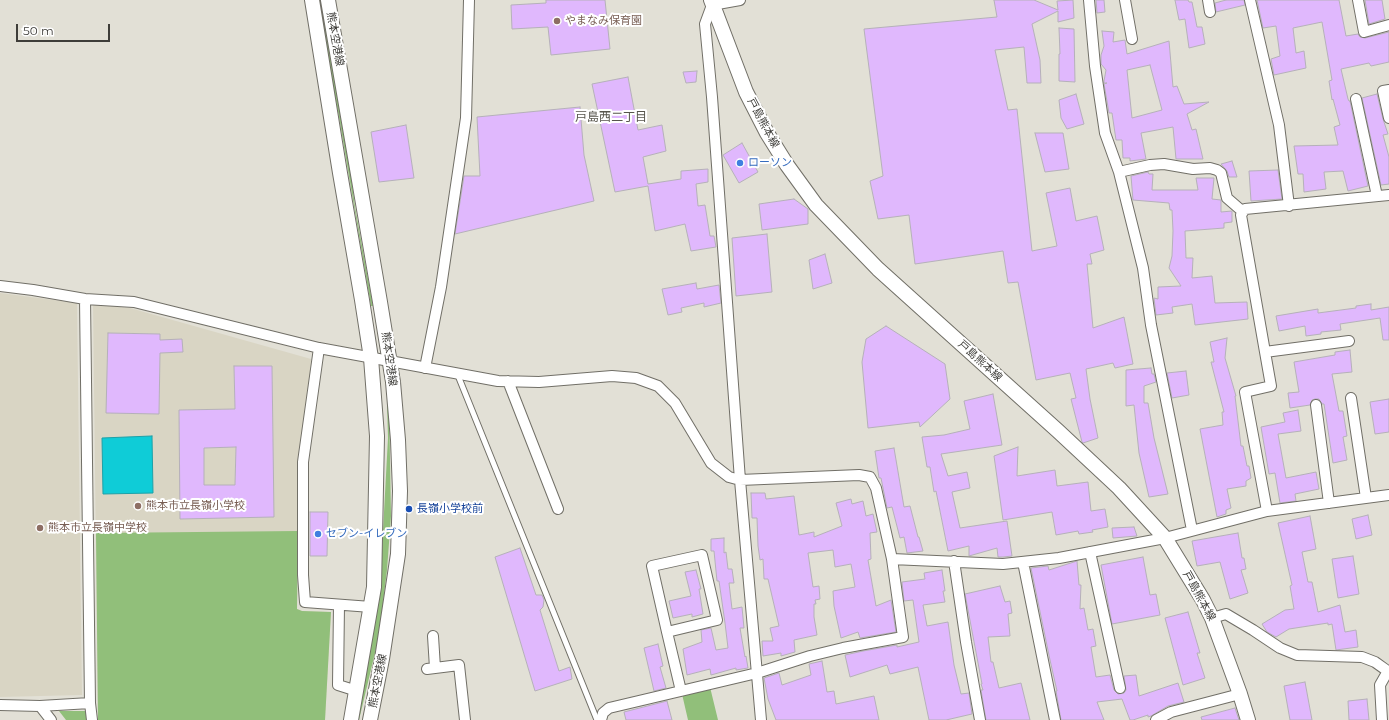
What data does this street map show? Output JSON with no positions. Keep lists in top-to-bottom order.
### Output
{
  "streets": {
    "main road": ["熊本空港線", "戸島熊本線"]
  },
  "districts": ["戸島西二丁目"],
  "places": [
    "やまなみ保育園",
    "ローソン",
    "熊本市立長嶺小学校",
    "長嶺小学校前",
    "熊本市立長嶺中学校",
    "セブン-イレブン"
  ],
  "scale_bar": "50 m"
}
